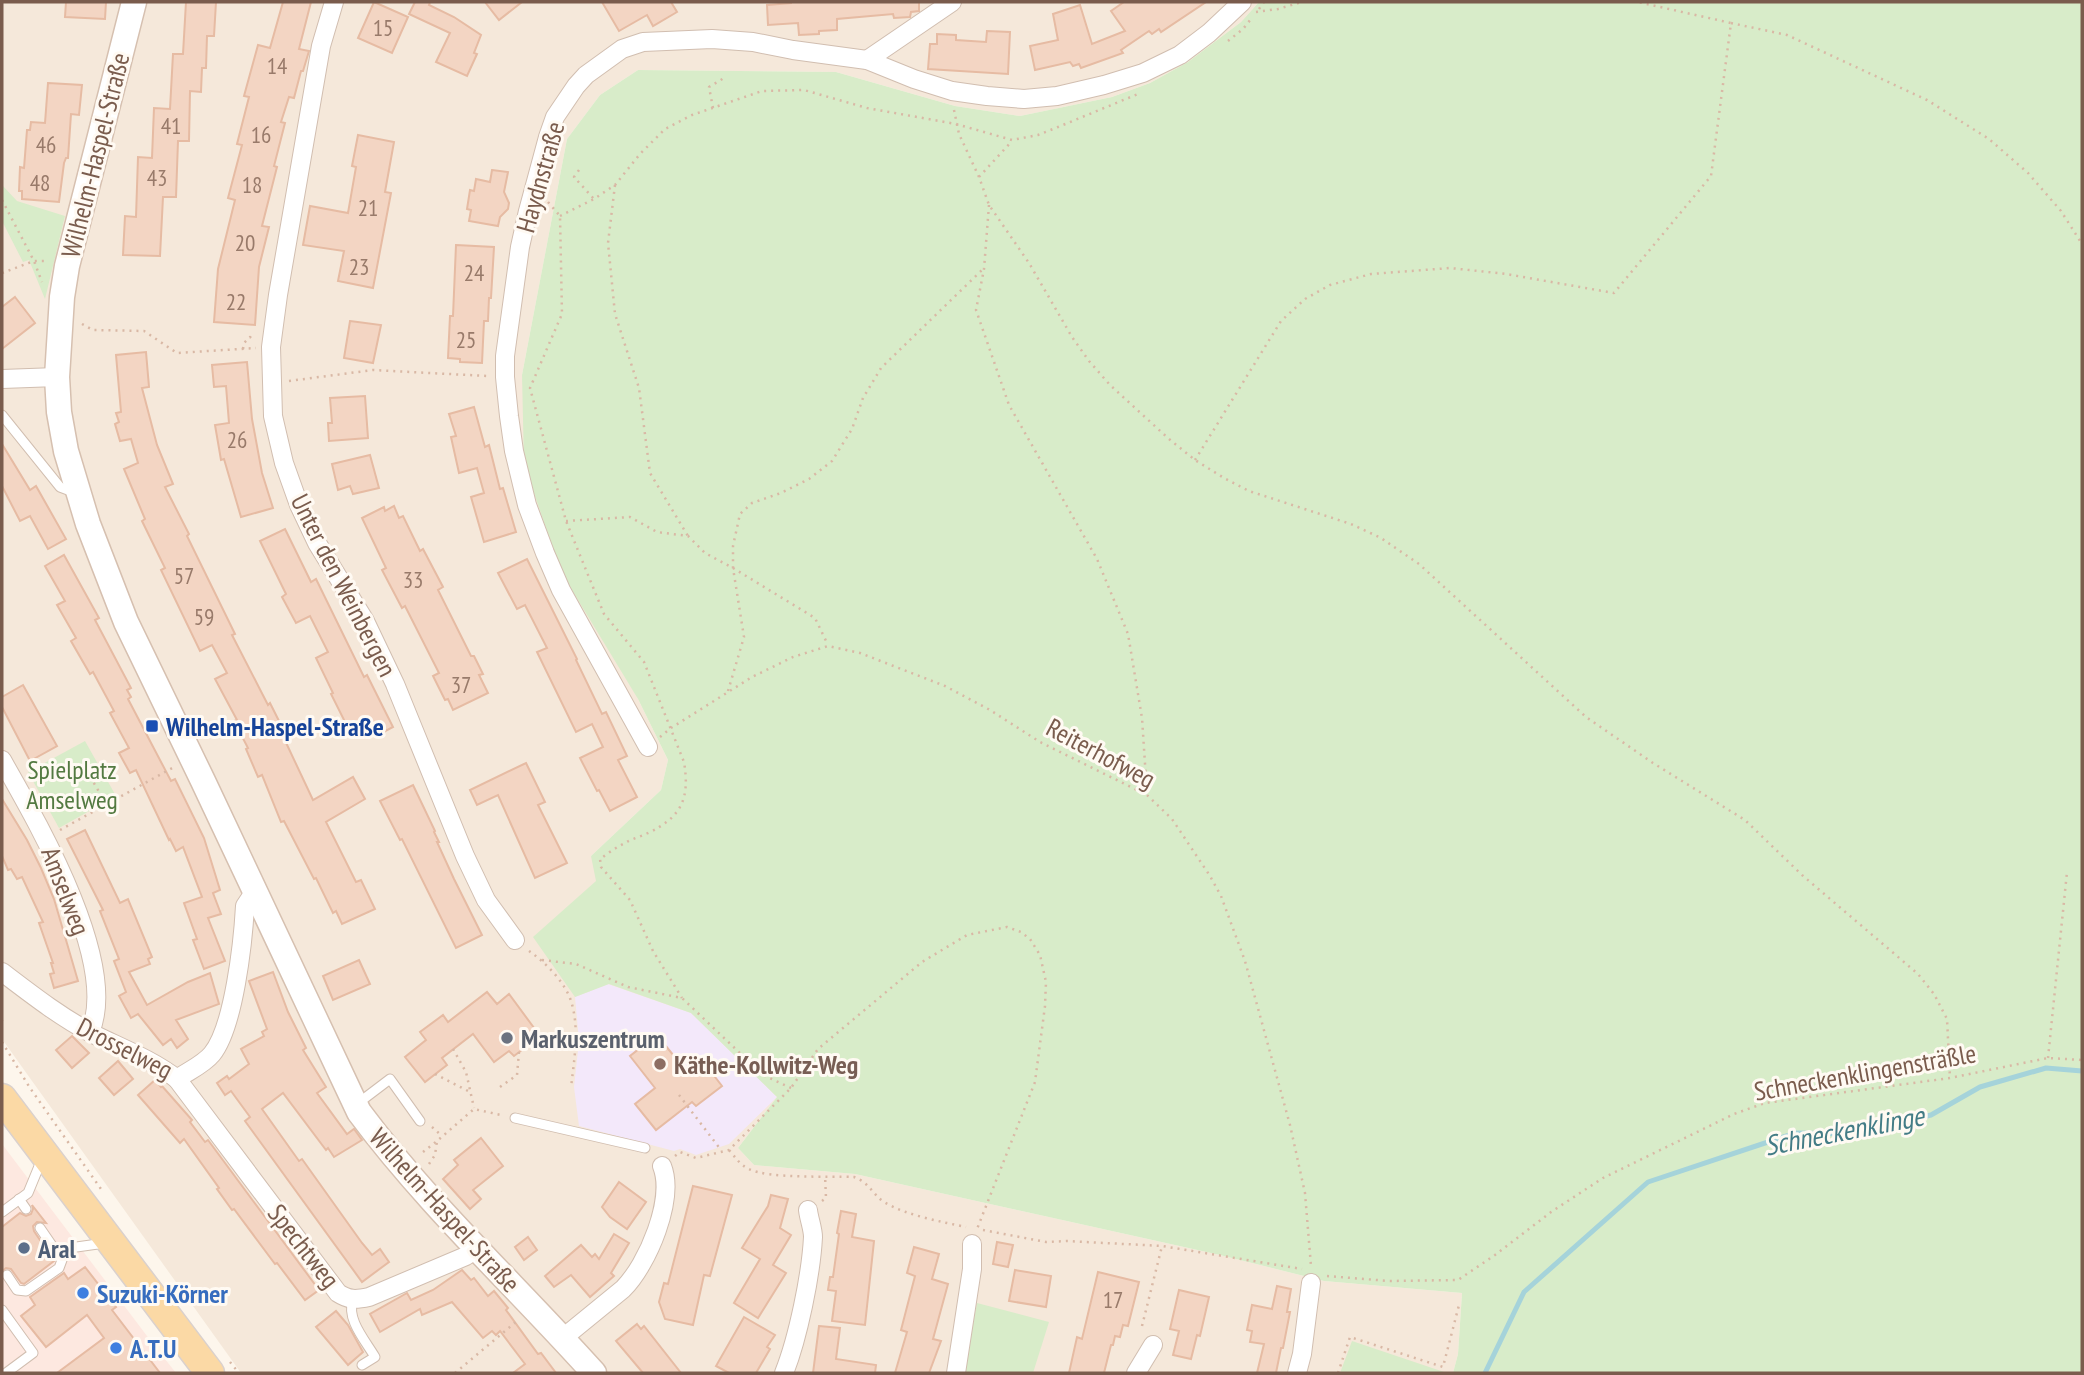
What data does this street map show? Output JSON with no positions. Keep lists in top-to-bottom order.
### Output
{
  "streets": {
    "street": [
      "Wilhelm-Haspel-Straße",
      "Haydnstraße",
      "Unter den Weinbergen",
      "Amselweg",
      "Drosselweg",
      "Spechtweg"
    ],
    "path": ["Reiterhofweg", "Schneckenklingensträßle"]
  },
  "crossings": [
    ["Wilhelm-Haspel-Straße", "Drosselweg"],
    ["Wilhelm-Haspel-Straße", "Spechtweg"],
    ["Reiterhofweg", "Schneckenklingensträßle"],
    ["Amselweg", "Drosselweg"],
    ["Drosselweg", "Spechtweg"]
  ],
  "water": ["Schneckenklinge"],
  "parks": ["Spielplatz Amselweg"],
  "places": {
    "transit": ["Wilhelm-Haspel-Straße"],
    "other": [
      "Markuszentrum",
      "Käthe-Kollwitz-Weg",
      "Aral",
      "Suzuki-Körner",
      "A.T.U"
    ]
  },
  "house_numbers": [
    "15",
    "14",
    "41",
    "16",
    "46",
    "43",
    "48",
    "18",
    "21",
    "20",
    "23",
    "24",
    "22",
    "25",
    "26",
    "57",
    "33",
    "59",
    "37",
    "17"
  ]
}
